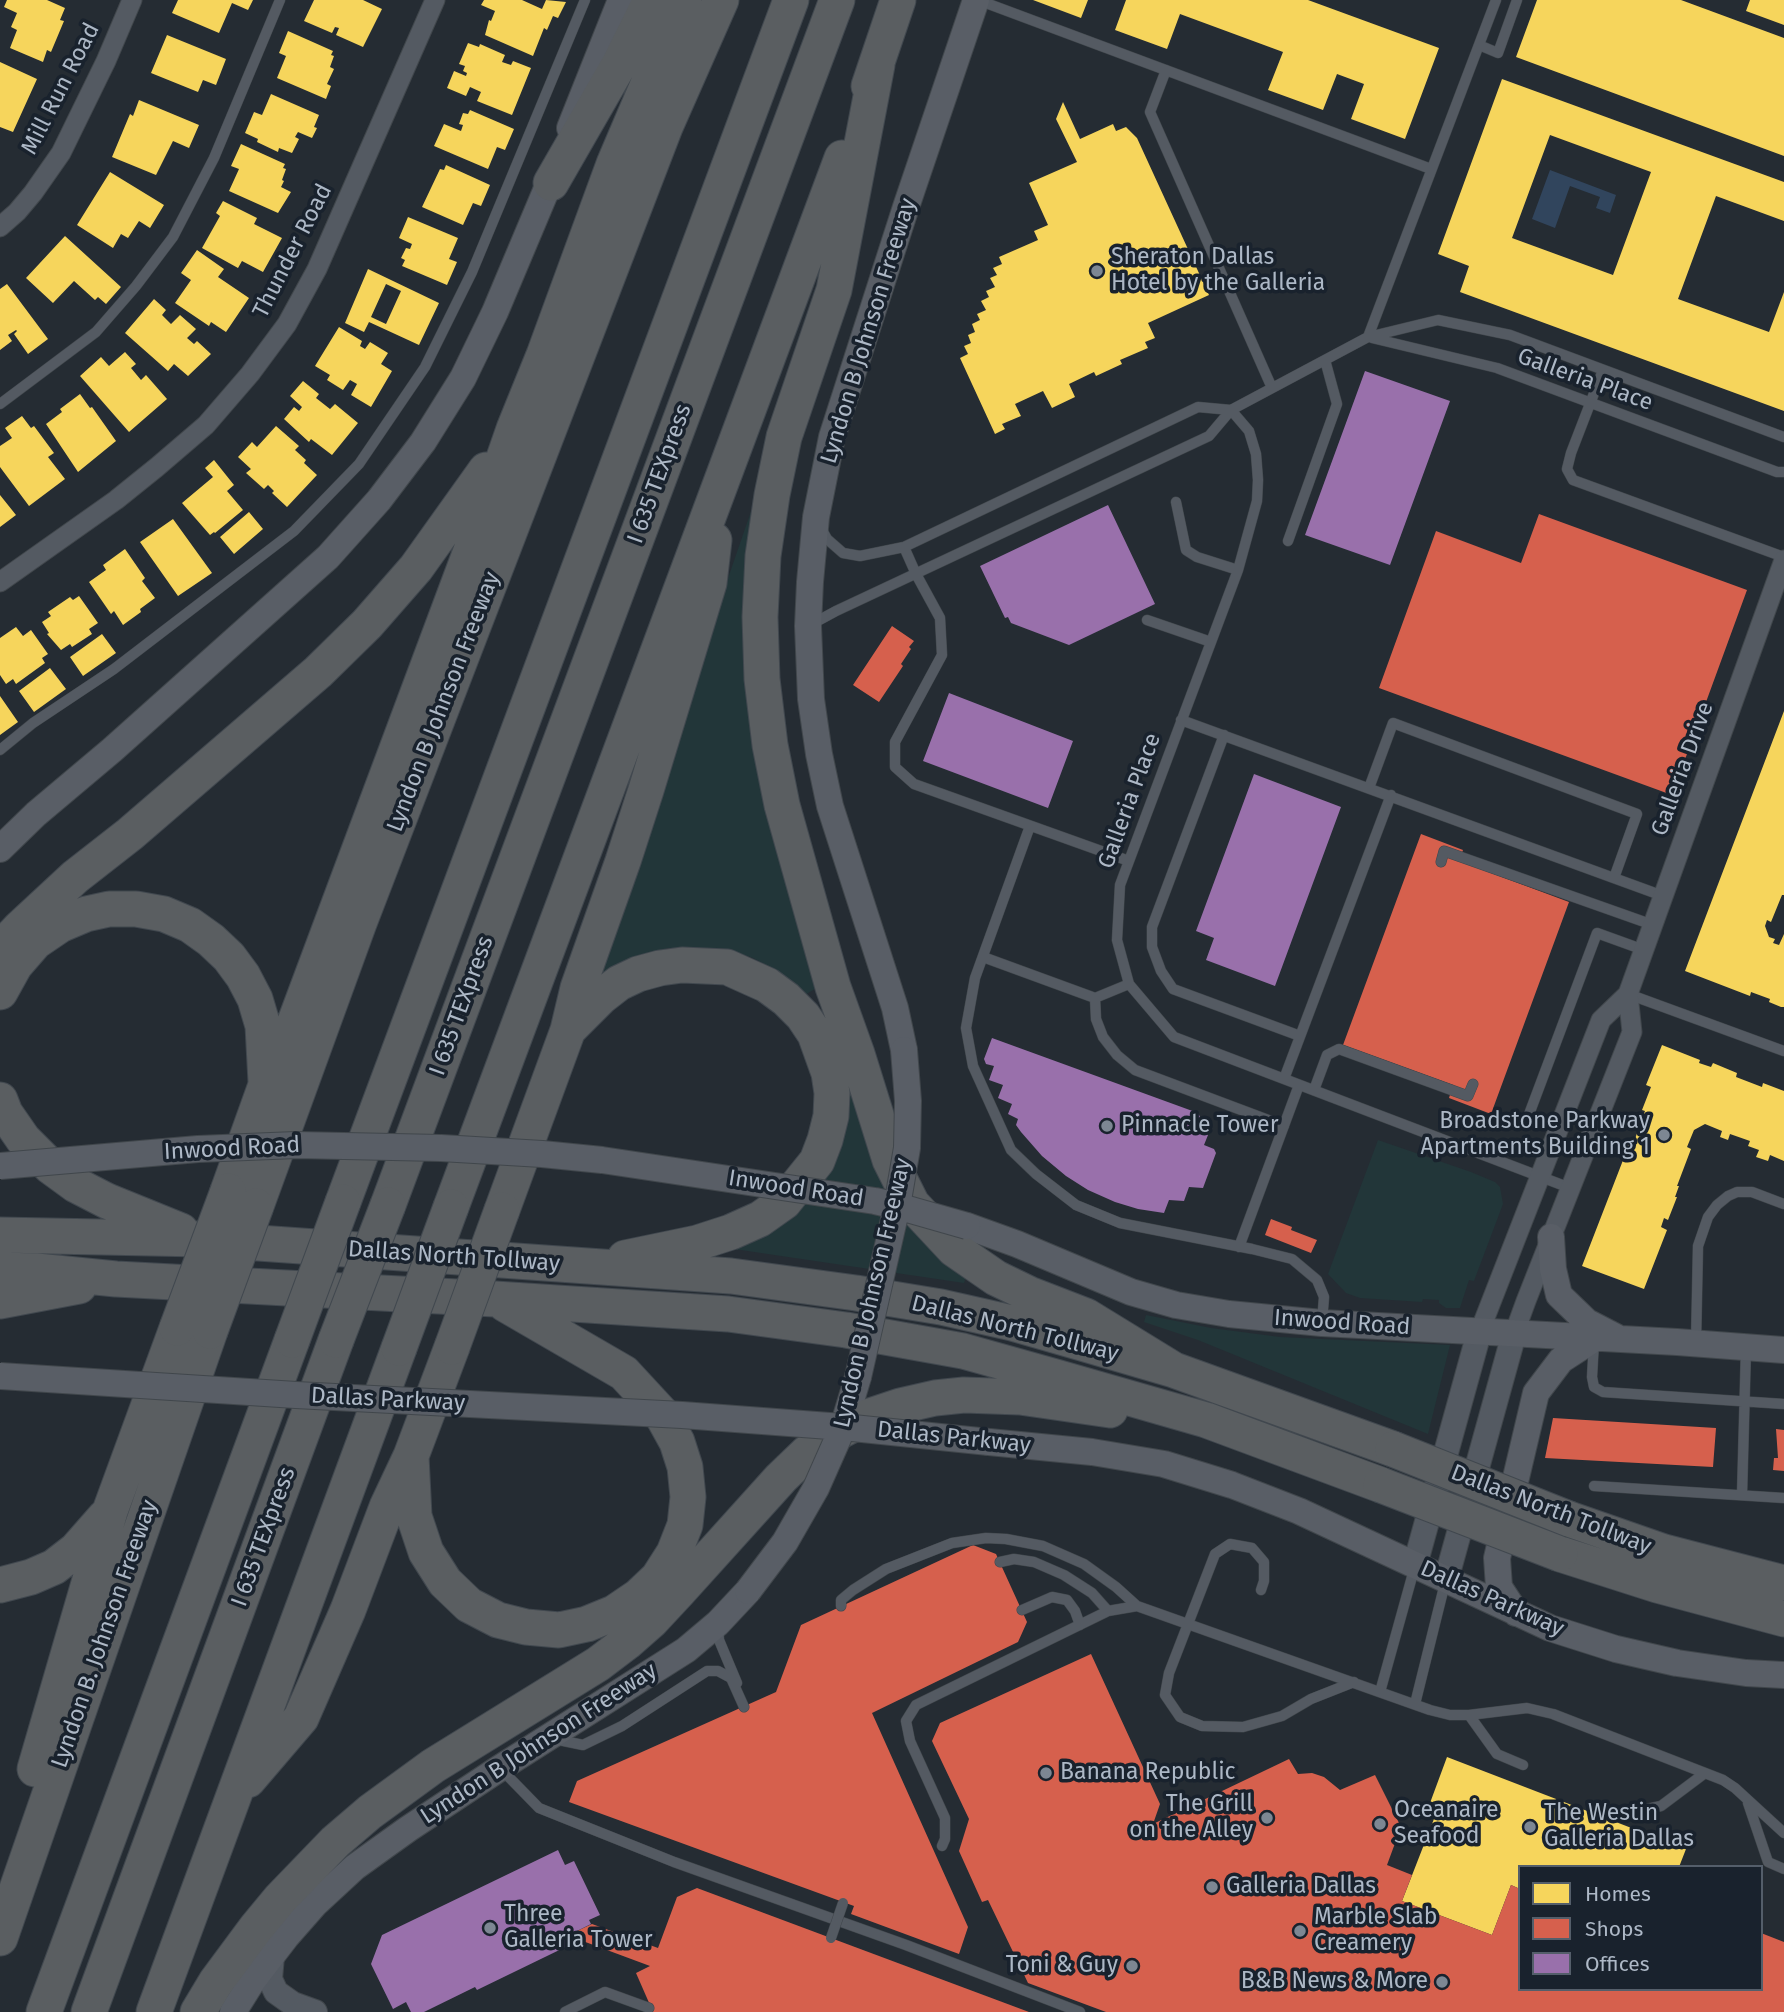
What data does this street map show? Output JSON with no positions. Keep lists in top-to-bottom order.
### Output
{
  "streets": {
    "highway": [
      "Lyndon B Johnson Freeway",
      "I 635 TEXpress",
      "Dallas North Tollway",
      "Lyndon B. Johnson Freeway"
    ],
    "main road": ["Inwood Road", "Dallas Parkway"],
    "street": ["Mill Run Road", "Thunder Road", "Galleria Drive"],
    "lane": ["Galleria Place"]
  },
  "crossings": [
    ["Lyndon B Johnson Freeway", "Galleria Place"],
    ["Lyndon B Johnson Freeway", "Inwood Road"],
    ["Lyndon B Johnson Freeway", "Dallas Parkway"],
    ["Lyndon B Johnson Freeway", "Lyndon B. Johnson Freeway"],
    ["Galleria Place", "Galleria Drive"],
    ["Galleria Drive", "Inwood Road"]
  ],
  "places": [
    "Sheraton Dallas Hotel by the Galleria",
    "Pinnacle Tower",
    "Broadstone Parkway Apartments Building 1",
    "Banana Republic",
    "The Grill on the Alley",
    "Oceanaire Seafood",
    "The Westin Galleria Dallas",
    "Galleria Dallas",
    "Three Galleria Tower",
    "Marble Slab Creamery",
    "Toni & Guy",
    "B&B News & More"
  ],
  "legend": ["Homes", "Shops", "Offices"]
}
